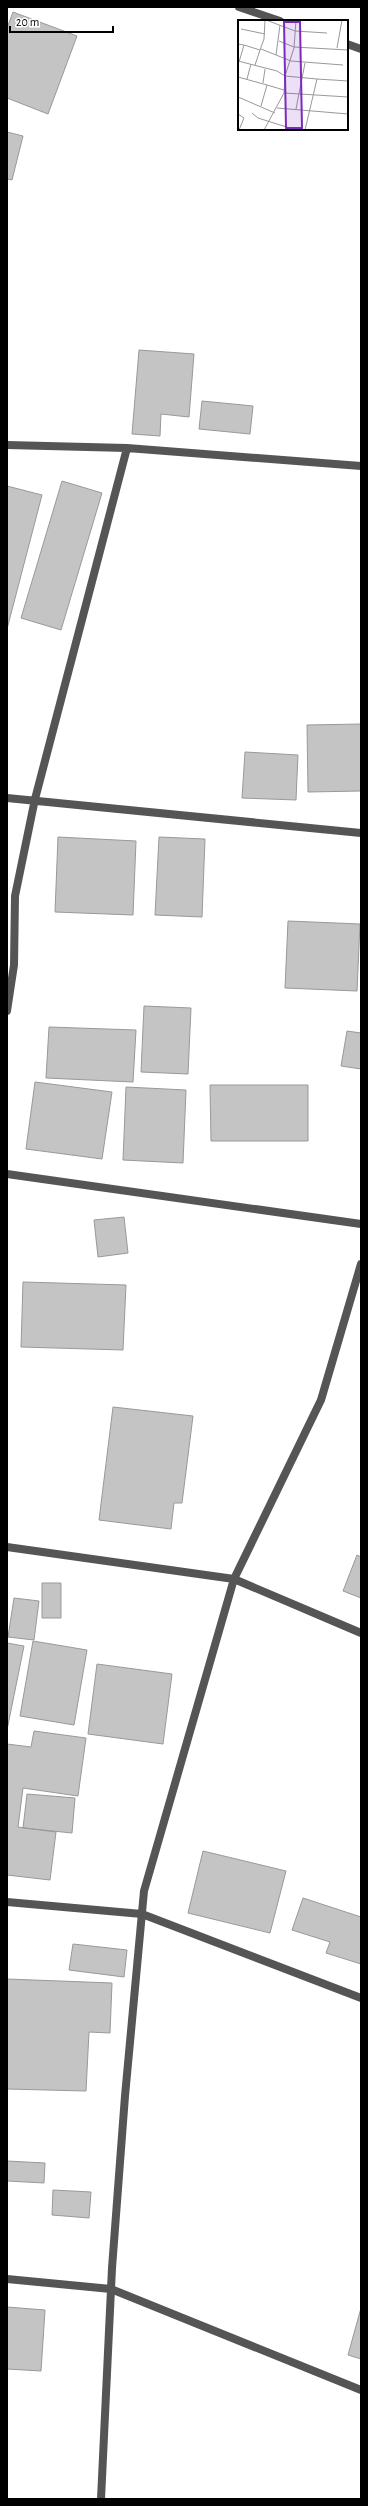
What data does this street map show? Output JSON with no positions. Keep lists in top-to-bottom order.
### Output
{
  "scale_bar": "20 m"
}
